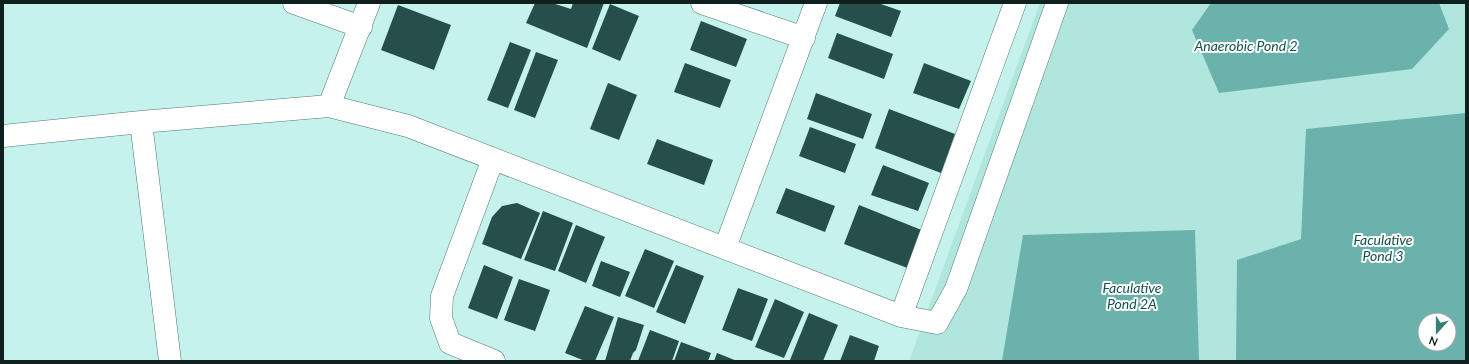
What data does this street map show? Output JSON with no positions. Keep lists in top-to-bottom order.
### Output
{
  "water": ["Anaerobic Pond 2", "Faculative Pond 3", "Faculative Pond 2A"],
  "north": "bottom"
}
